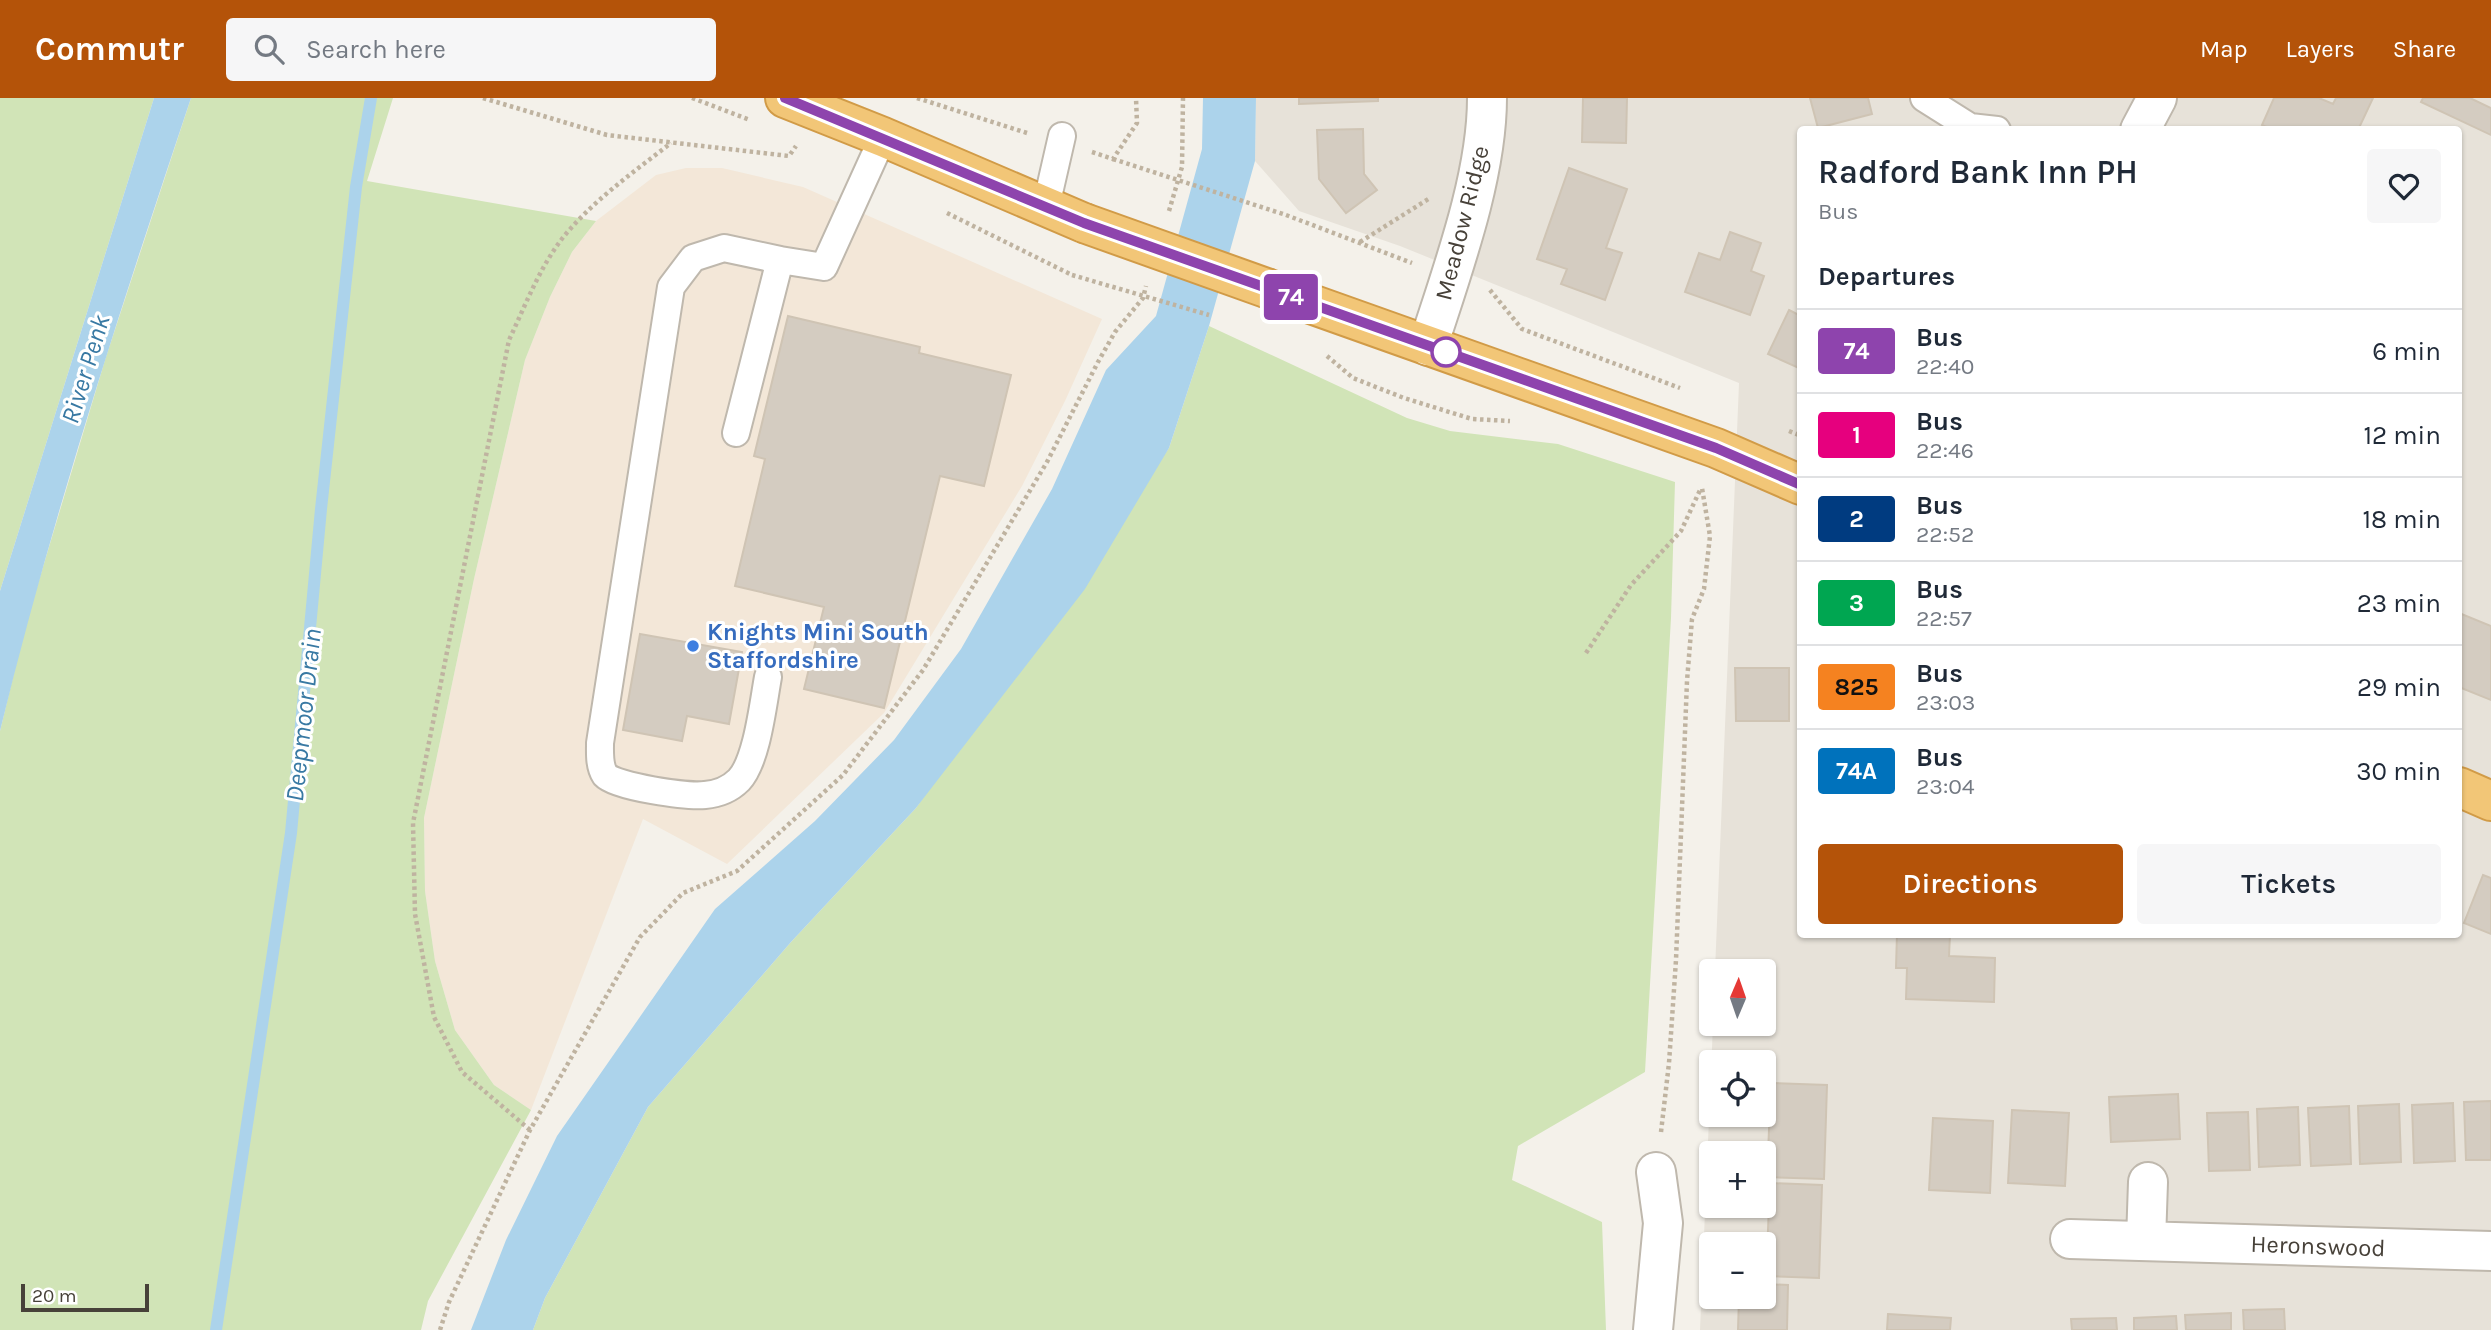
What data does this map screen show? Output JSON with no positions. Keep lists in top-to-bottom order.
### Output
{
  "streets": {
    "street": ["Meadow Ridge", "Heronswood"]
  },
  "water": ["River Penk", "Deepmoor Drain"],
  "places": ["Knights Mini South Staffordshire"],
  "lines": ["bus line 74"],
  "scale_bar": "20 m",
  "north": "top",
  "page": {
    "header": "Commutr",
    "search": "Search here",
    "nav": ["Map", "Layers", "Share"],
    "on_map": "74",
    "heading": [
      ["Radford Bank Inn PH", "Bus"],
      "Departures"
    ],
    "list": [
      {
        "mark": "74",
        "name": "Bus",
        "note": "22:40",
        "value": "6 min"
      },
      {
        "mark": "1",
        "name": "Bus",
        "note": "22:46",
        "value": "12 min"
      },
      {
        "mark": "2",
        "name": "Bus",
        "note": "22:52",
        "value": "18 min"
      },
      {
        "mark": "3",
        "name": "Bus",
        "note": "22:57",
        "value": "23 min"
      },
      {
        "mark": "825",
        "name": "Bus",
        "note": "23:03",
        "value": "29 min"
      },
      {
        "mark": "74A",
        "name": "Bus",
        "note": "23:04",
        "value": "30 min"
      }
    ],
    "buttons": ["Directions", "Tickets"],
    "map_buttons": ["+", "−"],
    "scale": "20 m"
  }
}
